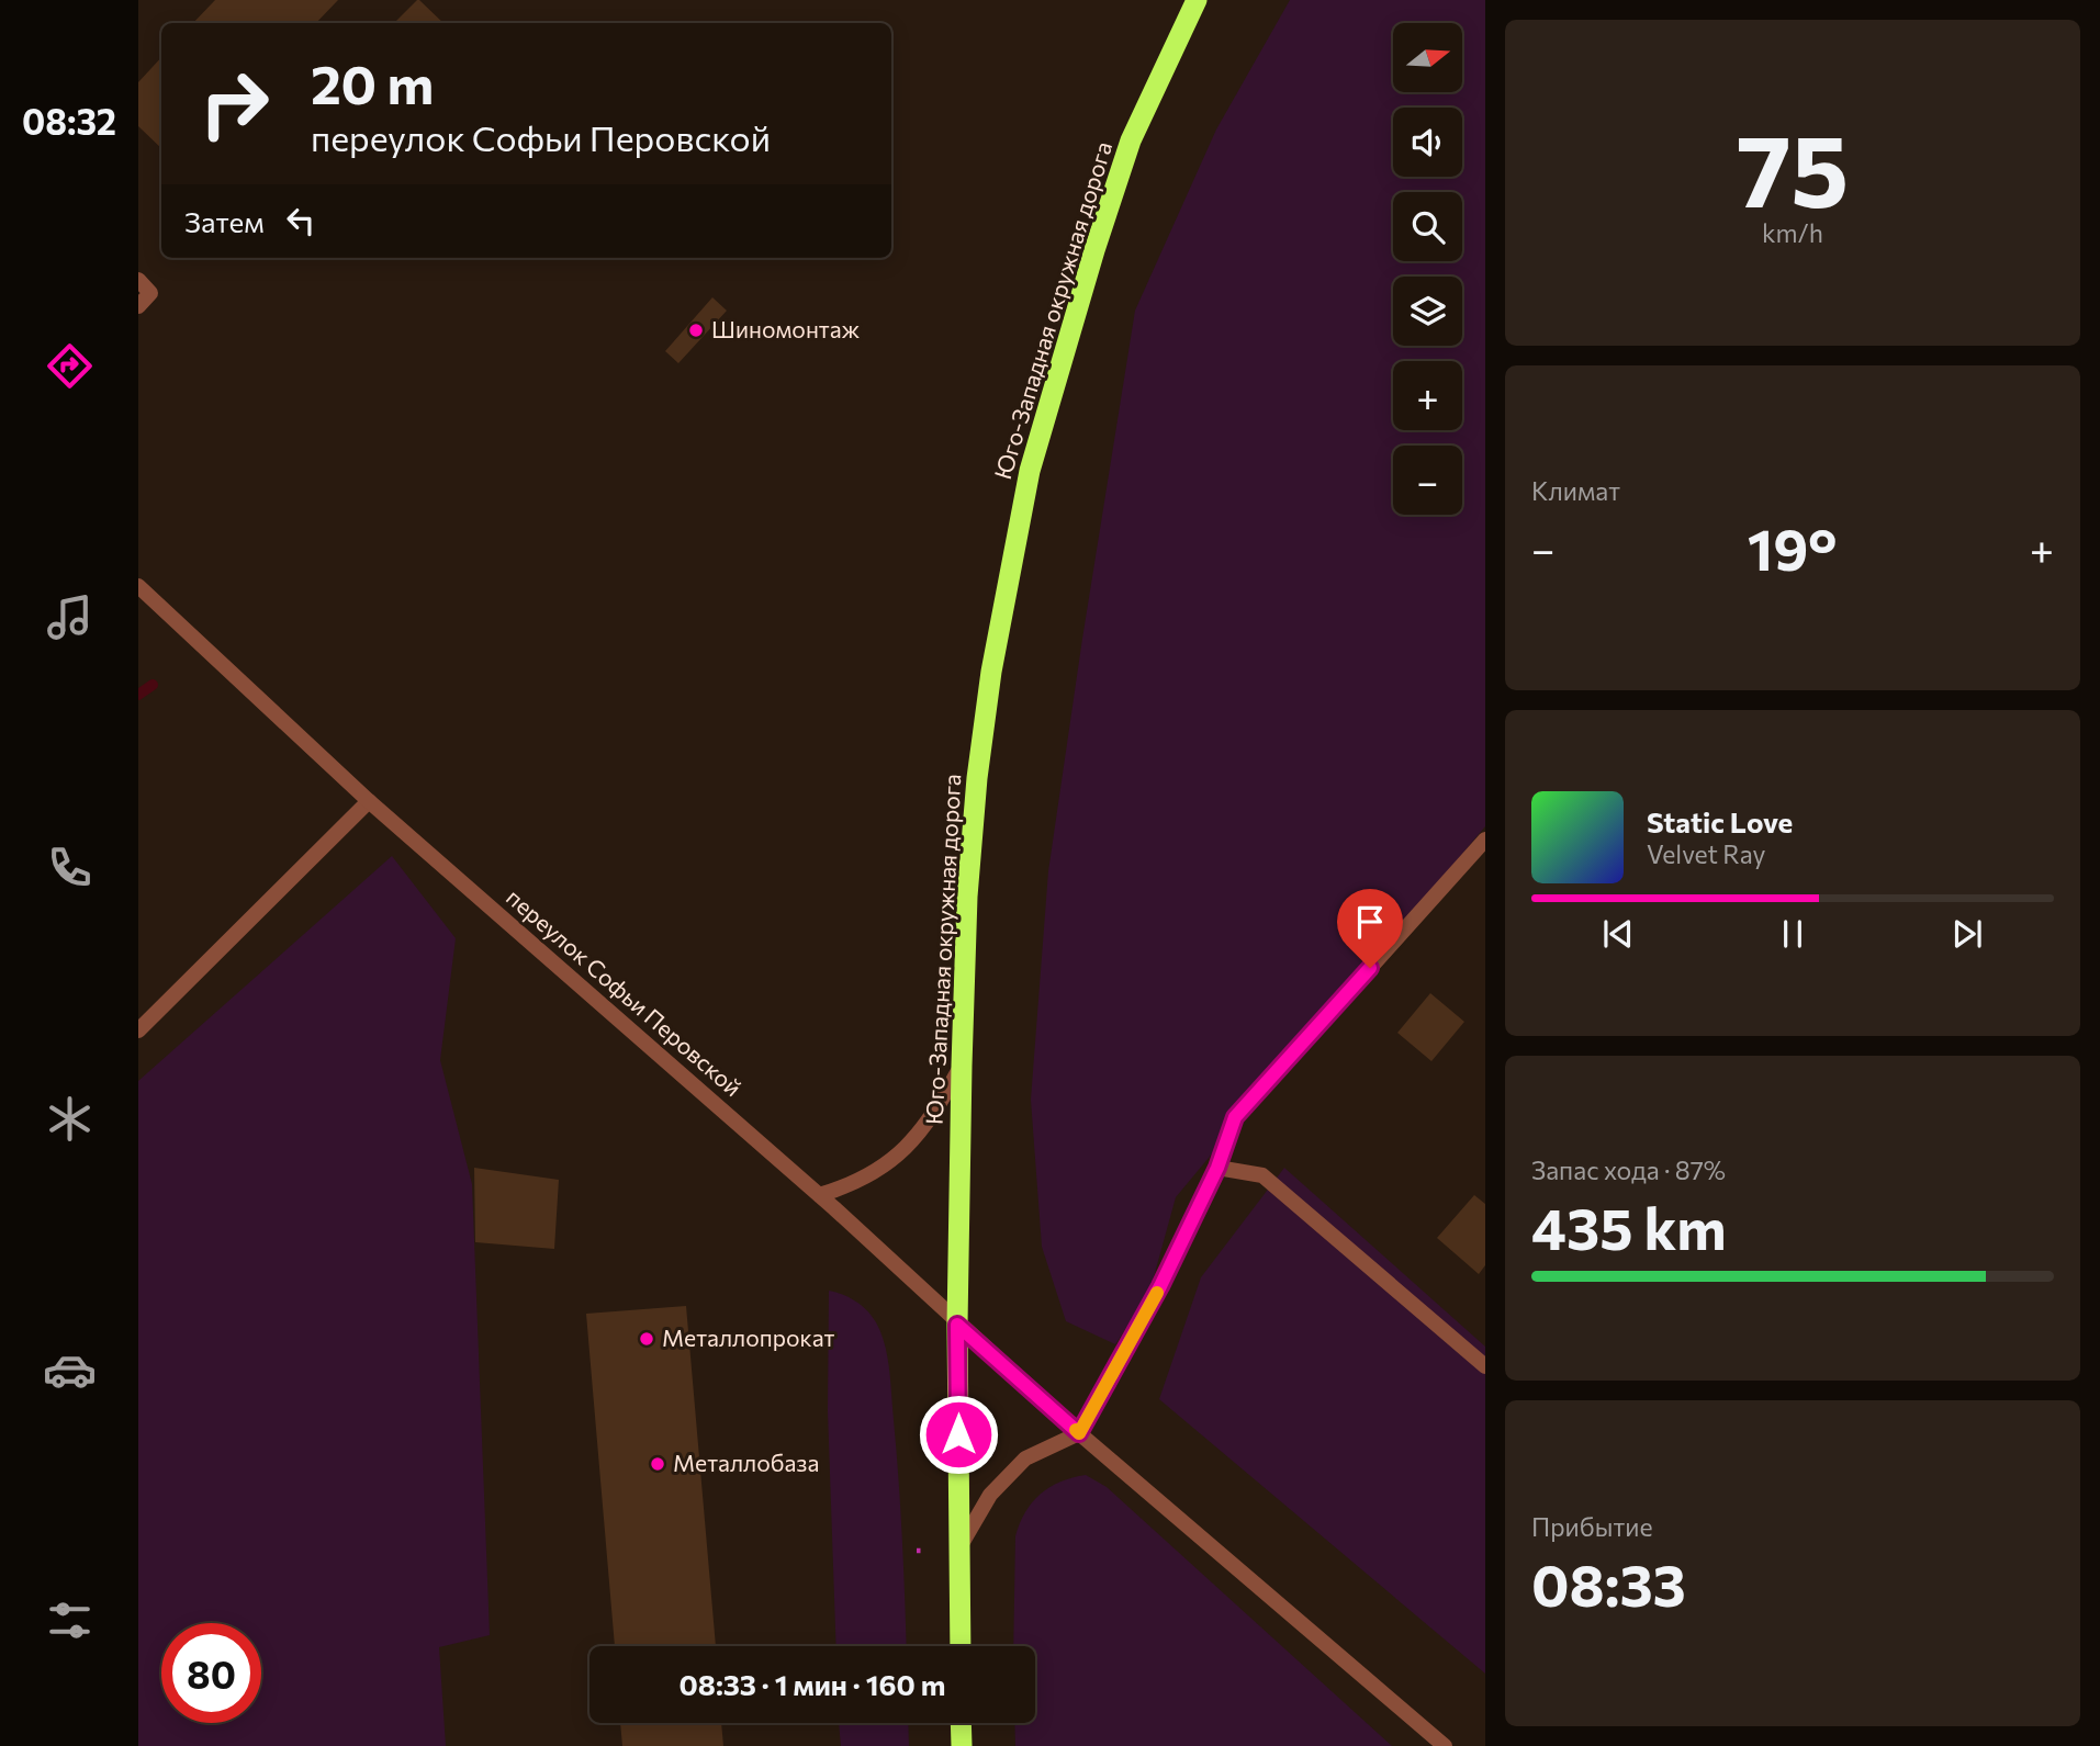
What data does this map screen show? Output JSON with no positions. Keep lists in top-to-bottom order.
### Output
{
  "streets": {
    "highway": ["Юго-Западная окружная дорога"],
    "street": ["переулок Софьи Перовской"]
  },
  "crossings": [
    ["Юго-Западная окружная дорога", "переулок Софьи Перовской"]
  ],
  "places": ["Шиномонтаж", "Металлопрокат", "Металлобаза"],
  "north": "right",
  "page": {
    "tabs": "08:32",
    "tile": [
      ["75", "km/h"],
      "Климат",
      ["Запас хода · 87%", "435 km"],
      ["Прибытие", "08:33"]
    ],
    "map_buttons": ["+", "−"],
    "turn": ["20 m", "переулок Софьи Перовской"],
    "then": "Затем",
    "heat": ["−", "19°", "+"],
    "song": ["Static Love", "Velvet Ray"],
    "limit": "80",
    "trip": "08:33 · 1 мин · 160 m"
  }
}
